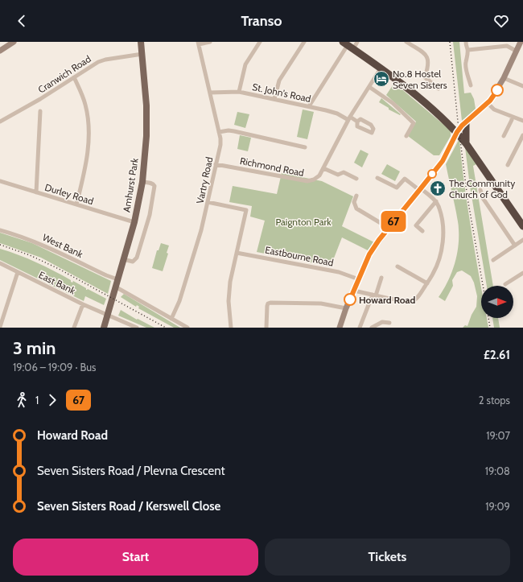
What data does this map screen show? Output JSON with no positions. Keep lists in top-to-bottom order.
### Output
{
  "streets": {
    "main road": ["Amhurst Park"],
    "street": [
      "Cranwich Road",
      "St. John's Road",
      "Richmond Road",
      "Vartry Road",
      "Durley Road",
      "West Bank",
      "Eastbourne Road",
      "East Bank"
    ]
  },
  "crossings": [
    ["Cranwich Road", "Amhurst Park"],
    ["St. John's Road", "Richmond Road"],
    ["St. John's Road", "Vartry Road"],
    ["Richmond Road", "Vartry Road"],
    ["Amhurst Park", "Durley Road"],
    ["Amhurst Park", "West Bank"],
    ["Amhurst Park", "East Bank"]
  ],
  "parks": ["Paignton Park"],
  "places": {
    "hotel": ["No.8 Hostel Seven Sisters"],
    "church": ["The Community Church of God"],
    "other": ["Howard Road"]
  },
  "lines": ["bus line 67"],
  "north": "right",
  "page": {
    "header": "Transo",
    "on_map": "67",
    "heading": ["3 min", "19:06 – 19:09 · Bus", "£2.61"],
    "legs": ["1", "67", "2 stops"],
    "list": [
      {
        "name": "Howard Road",
        "value": "19:07"
      },
      {
        "name": "Seven Sisters Road / Plevna Crescent",
        "value": "19:08"
      },
      {
        "name": "Seven Sisters Road / Kerswell Close",
        "value": "19:09"
      }
    ],
    "buttons": ["Start", "Tickets"]
  }
}
